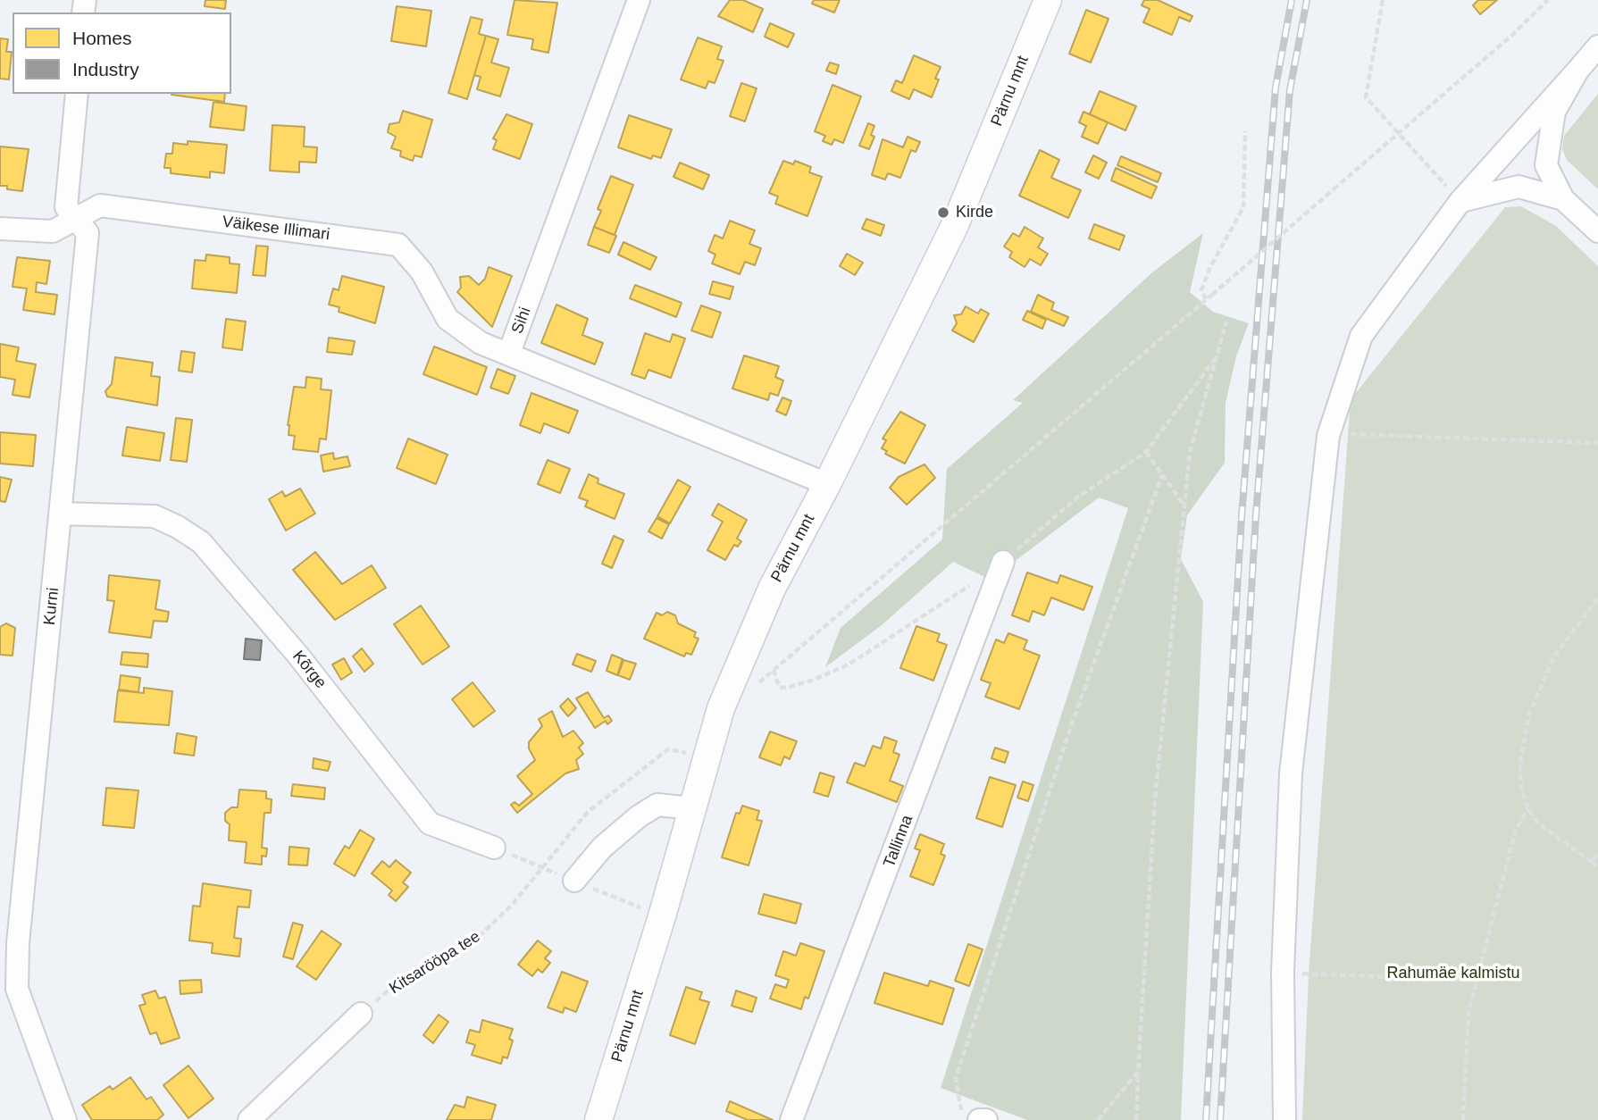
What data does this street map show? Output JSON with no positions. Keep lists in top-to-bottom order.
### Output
{
  "streets": {
    "main road": ["Pärnu mnt"],
    "street": [
      "Väikese Illimari",
      "Sihi",
      "Kurni",
      "Kõrge",
      "Tallinna"
    ],
    "path": ["Kitsarööpa tee"]
  },
  "crossings": [
    ["Pärnu mnt", "Sihi"],
    ["Väikese Illimari", "Sihi"],
    ["Väikese Illimari", "Kurni"],
    ["Kurni", "Kõrge"]
  ],
  "parks": ["Rahumäe kalmistu"],
  "places": ["Kirde"],
  "legend": ["Homes", "Industry"]
}
